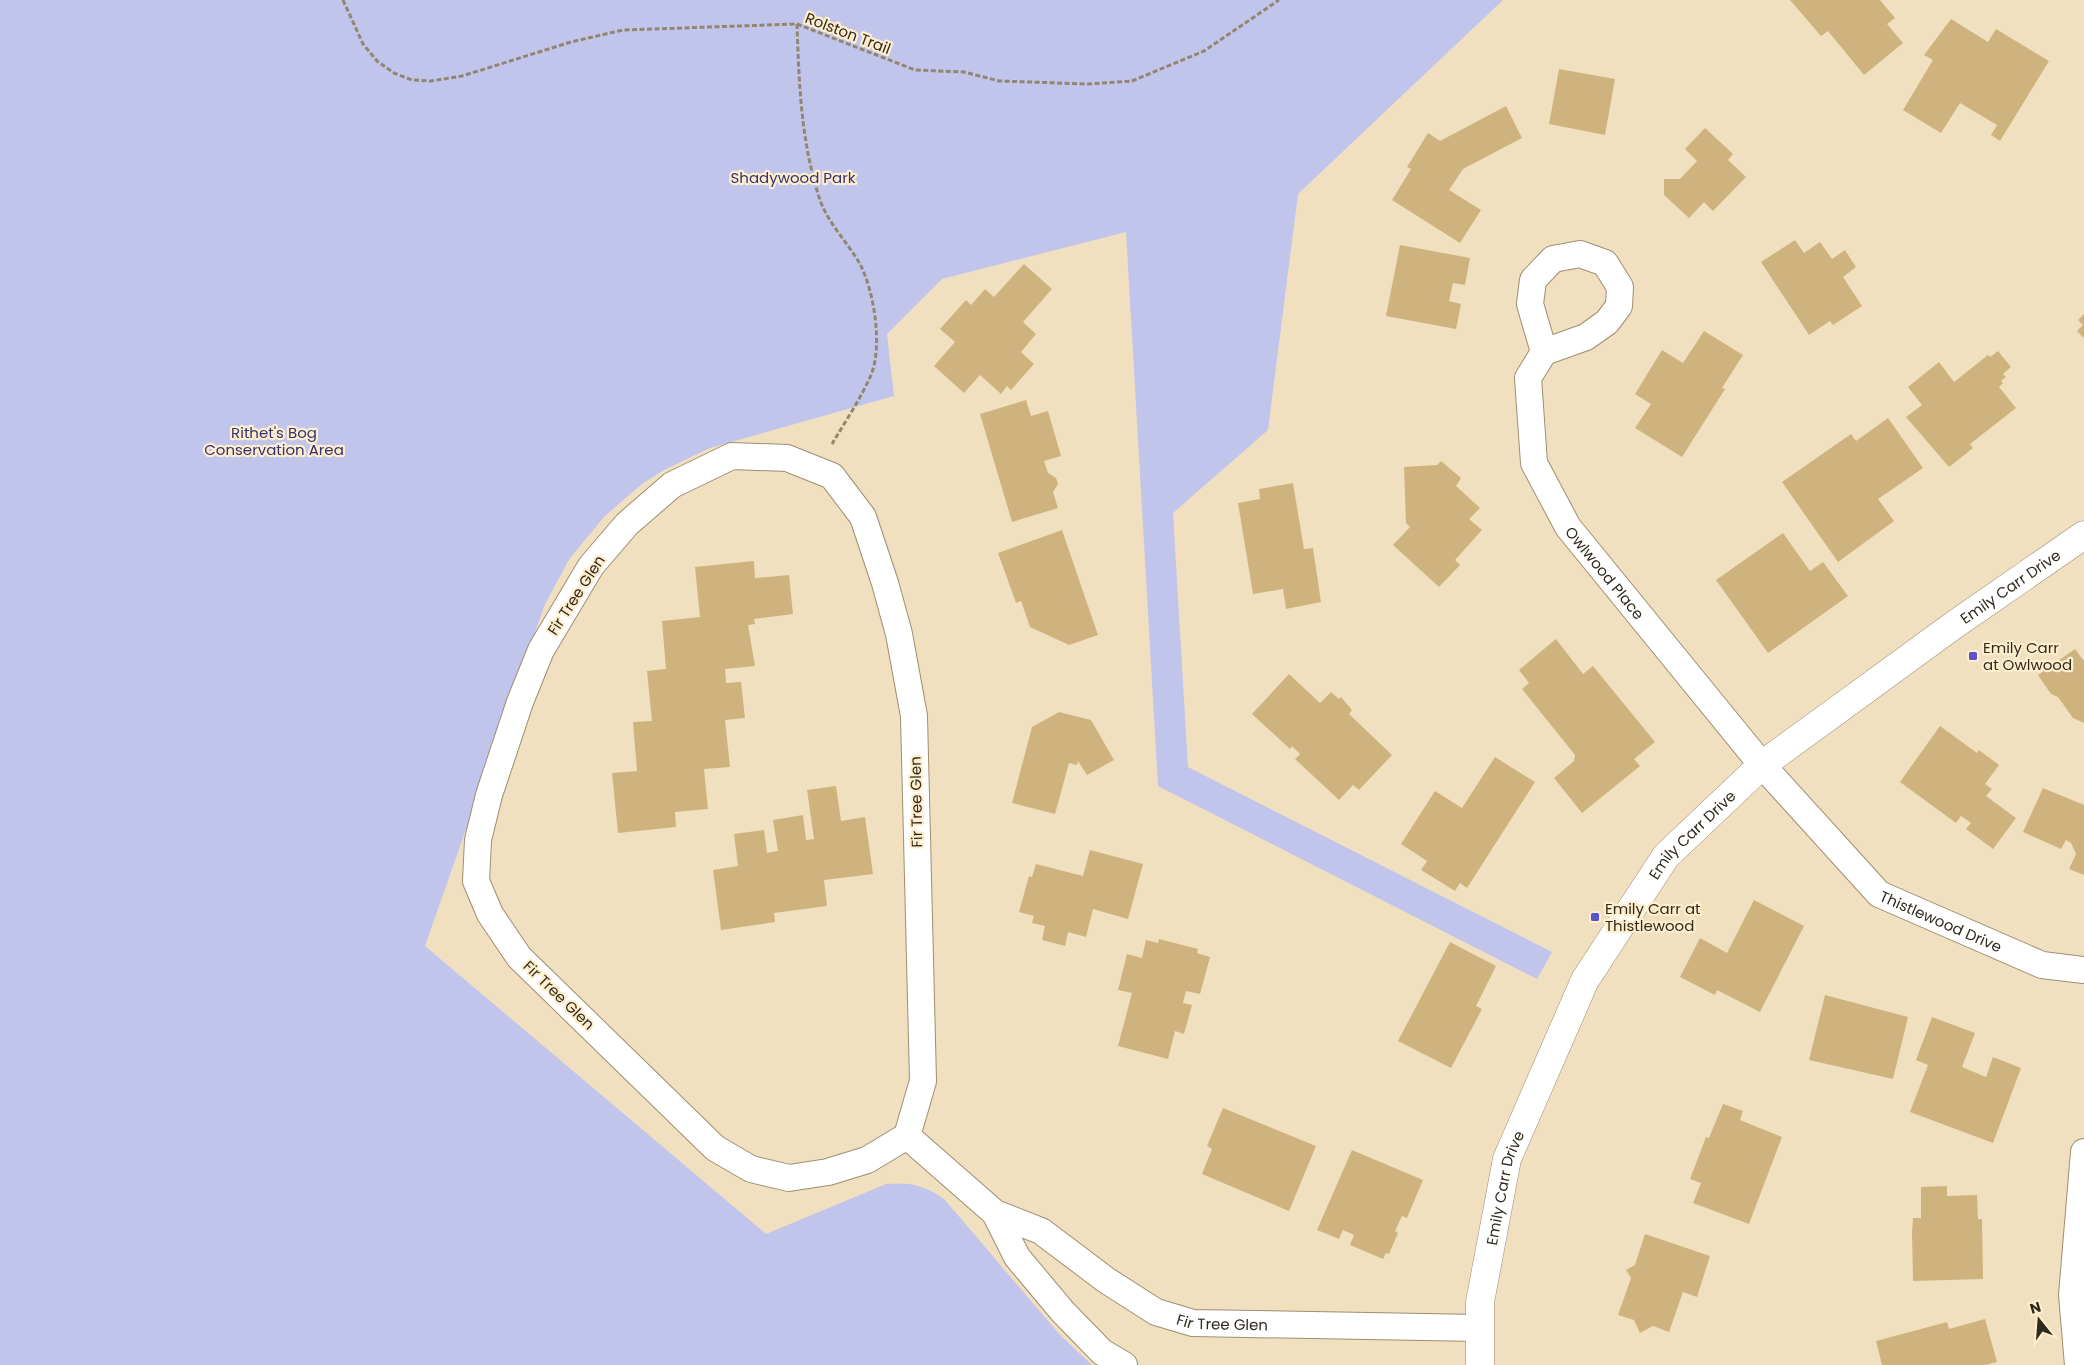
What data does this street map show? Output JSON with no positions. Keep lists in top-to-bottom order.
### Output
{
  "streets": {
    "street": [
      "Owlwood Place",
      "Emily Carr Drive",
      "Fir Tree Glen",
      "Thistlewood Drive"
    ],
    "path": ["Rolston Trail"]
  },
  "crossings": [
    ["Owlwood Place", "Emily Carr Drive"],
    ["Owlwood Place", "Thistlewood Drive"],
    ["Emily Carr Drive", "Fir Tree Glen"],
    ["Emily Carr Drive", "Thistlewood Drive"]
  ],
  "parks": ["Shadywood Park", "Rithet's Bog Conservation Area"],
  "places": {
    "transit": ["Emily Carr at Owlwood", "Emily Carr at Thistlewood"]
  },
  "north": "top"
}
